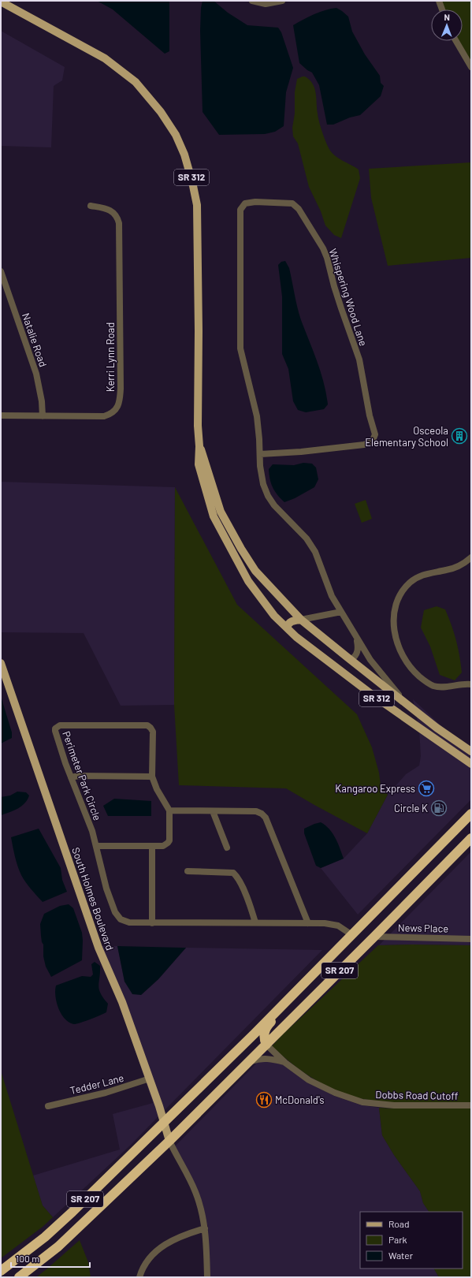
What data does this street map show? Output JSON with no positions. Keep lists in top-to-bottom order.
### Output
{
  "streets": {
    "highway": ["SR 207"],
    "main road": ["SR 312", "South Holmes Boulevard"],
    "street": [
      "Whispering Wood Lane",
      "Natalie Road",
      "Kerri Lynn Road",
      "Perimeter Park Circle",
      "News Place",
      "Tedder Lane",
      "Dobbs Road Cutoff"
    ]
  },
  "crossings": [
    ["SR 312", "Whispering Wood Lane"],
    ["Natalie Road", "Kerri Lynn Road"],
    ["Perimeter Park Circle", "SR 207"],
    ["South Holmes Boulevard", "SR 207"],
    ["South Holmes Boulevard", "Tedder Lane"],
    ["News Place", "SR 207"],
    ["SR 207", "Dobbs Road Cutoff"]
  ],
  "places": {
    "building": ["Osceola Elementary School"],
    "supermarket": ["Kangaroo Express"],
    "fuel station": ["Circle K"],
    "restaurant": ["McDonald's"]
  },
  "legend": ["Road", "Park", "Water"],
  "scale_bar": "100 m",
  "north": "top"
}
